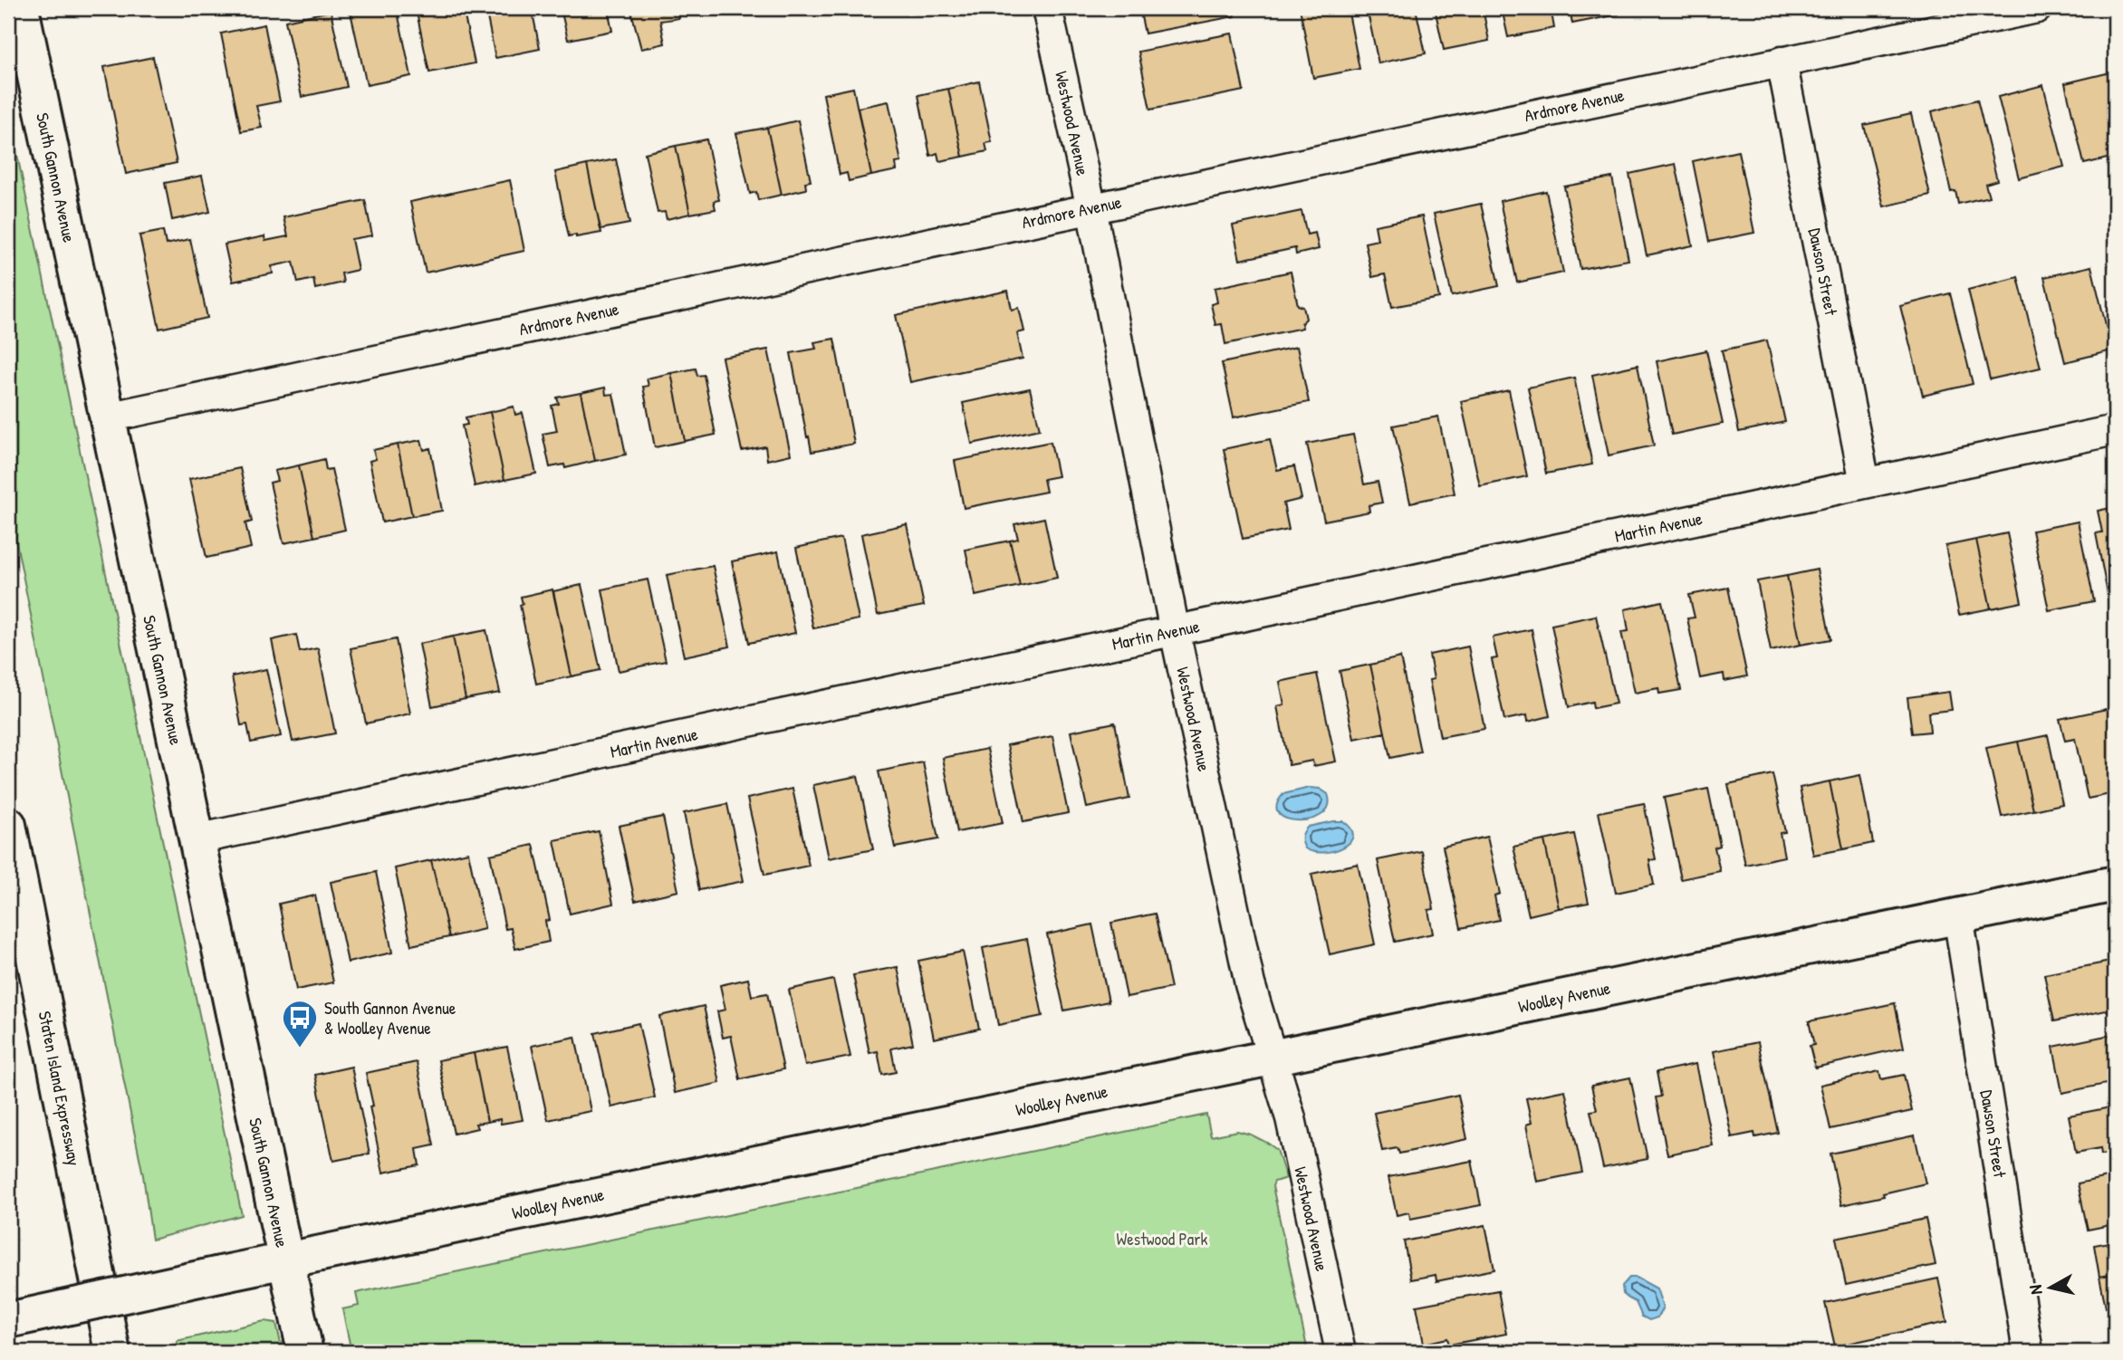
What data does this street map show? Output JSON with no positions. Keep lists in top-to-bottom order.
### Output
{
  "streets": {
    "main road": ["South Gannon Avenue", "Woolley Avenue", "Staten Island Expressway"],
    "street": [
      "Ardmore Avenue",
      "Westwood Avenue",
      "Dawson Street",
      "Martin Avenue"
    ]
  },
  "crossings": [
    ["Ardmore Avenue", "Westwood Avenue"],
    ["Ardmore Avenue", "South Gannon Avenue"],
    ["Ardmore Avenue", "Dawson Street"],
    ["Westwood Avenue", "Martin Avenue"],
    ["Westwood Avenue", "Woolley Avenue"],
    ["South Gannon Avenue", "Martin Avenue"],
    ["South Gannon Avenue", "Woolley Avenue"],
    ["Dawson Street", "Martin Avenue"],
    ["Dawson Street", "Woolley Avenue"]
  ],
  "parks": ["Westwood Park"],
  "places": {
    "bus stop": ["South Gannon Avenue & Woolley Avenue"]
  },
  "north": "left"
}
